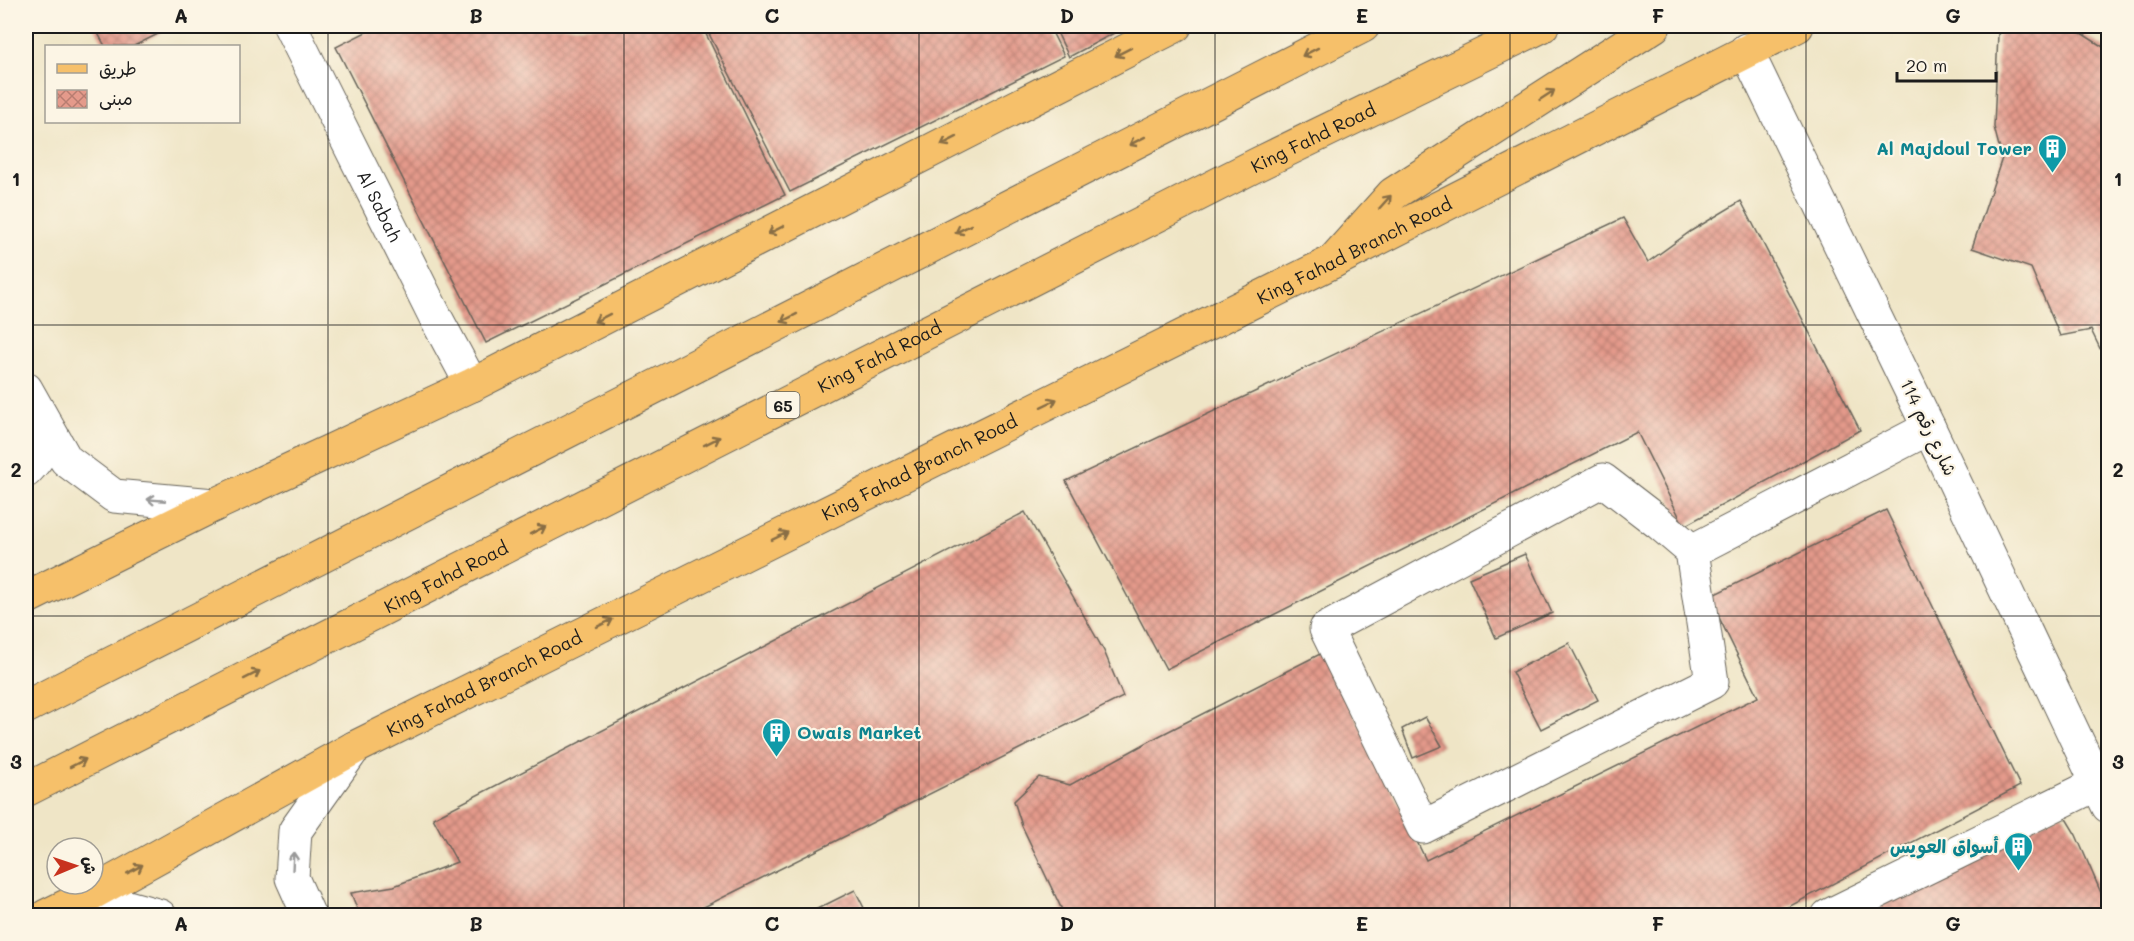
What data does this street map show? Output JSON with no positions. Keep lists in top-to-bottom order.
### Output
{
  "streets": {
    "main road": ["King Fahd Road", "King Fahad Branch Road", "65"],
    "street": ["Al Sabah", "شارع رقم 114"]
  },
  "crossings": [
    ["King Fahad Branch Road", "شارع رقم 114"]
  ],
  "places": {
    "building": ["Al Majdoul Tower", "Owais Market", "أسواق العويس"]
  },
  "legend": ["طريق", "مبنى"],
  "scale_bar": "20 m",
  "north": "right",
  "grid": {
    "columns": [
      "A",
      "B",
      "C",
      "D",
      "E",
      "F",
      "G"
    ],
    "rows": ["1", "2", "3"]
  }
}
